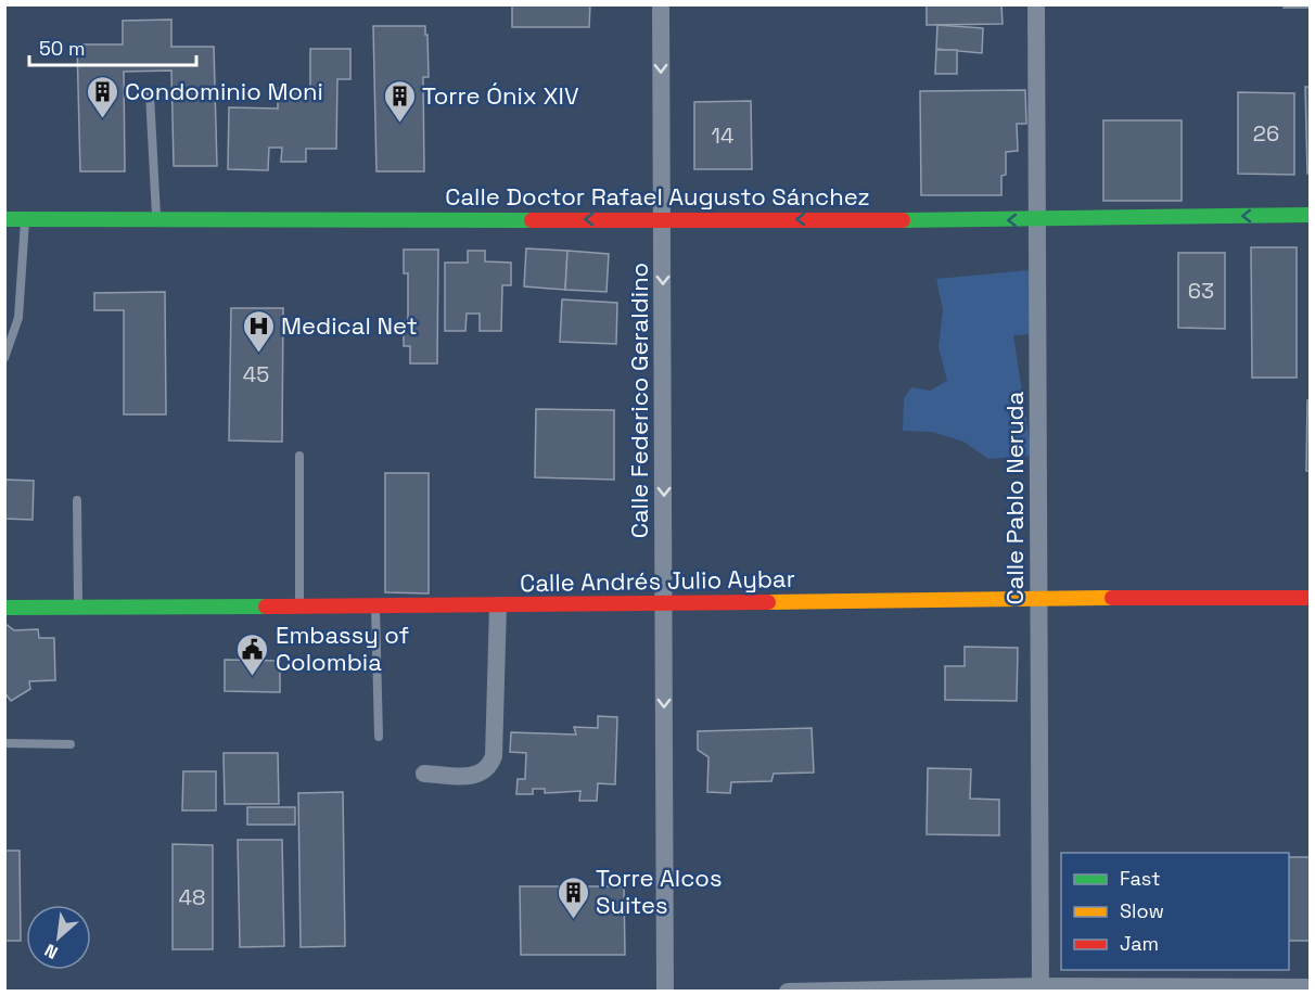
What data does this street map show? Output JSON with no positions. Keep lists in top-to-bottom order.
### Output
{
  "streets": {
    "street": [
      "Calle Doctor Rafael Augusto Sánchez",
      "Calle Federico Geraldino",
      "Calle Pablo Neruda",
      "Calle Andrés Julio Aybar"
    ]
  },
  "crossings": [
    ["Calle Doctor Rafael Augusto Sánchez", "Calle Federico Geraldino"],
    ["Calle Doctor Rafael Augusto Sánchez", "Calle Pablo Neruda"],
    ["Calle Federico Geraldino", "Calle Andrés Julio Aybar"],
    ["Calle Pablo Neruda", "Calle Andrés Julio Aybar"]
  ],
  "one_way": ["Calle Doctor Rafael Augusto Sánchez", "Calle Federico Geraldino"],
  "places": {
    "building": ["Condominio Moni", "Torre Ónix XIV", "Torre Alcos Suites"],
    "hospital": ["Medical Net"],
    "public building": ["Embassy of Colombia"]
  },
  "house_numbers": [
    "26",
    "14",
    "63",
    "45",
    "48"
  ],
  "legend": ["Fast", "Slow", "Jam"],
  "scale_bar": "50 m",
  "north": "bottom left"
}
